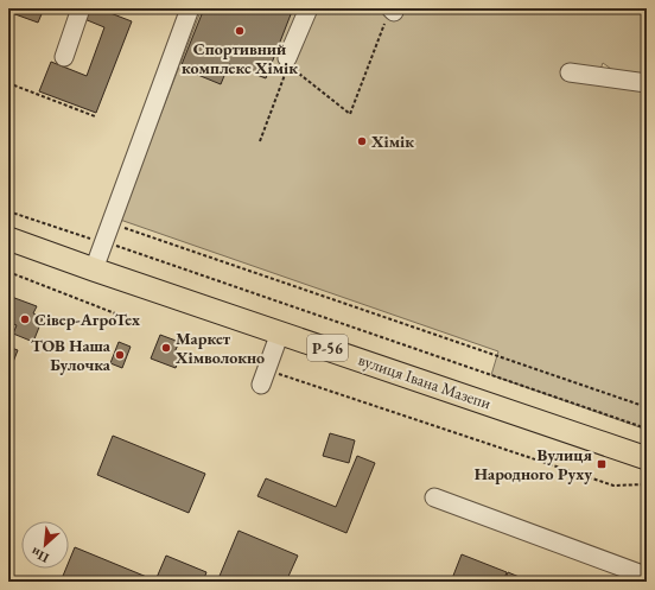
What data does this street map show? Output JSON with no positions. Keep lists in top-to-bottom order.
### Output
{
  "streets": {
    "main road": ["Р-56", "вулиця Івана Мазепи"]
  },
  "places": {
    "other": [
      "Спортивний комплекс Хімік",
      "Хімік",
      "Сівер-АгроТех",
      "Маркет Хімволокно",
      "ТОВ Наша Булочка"
    ],
    "transit": ["Вулиця Народного Руху"]
  },
  "north": "bottom left"
}
